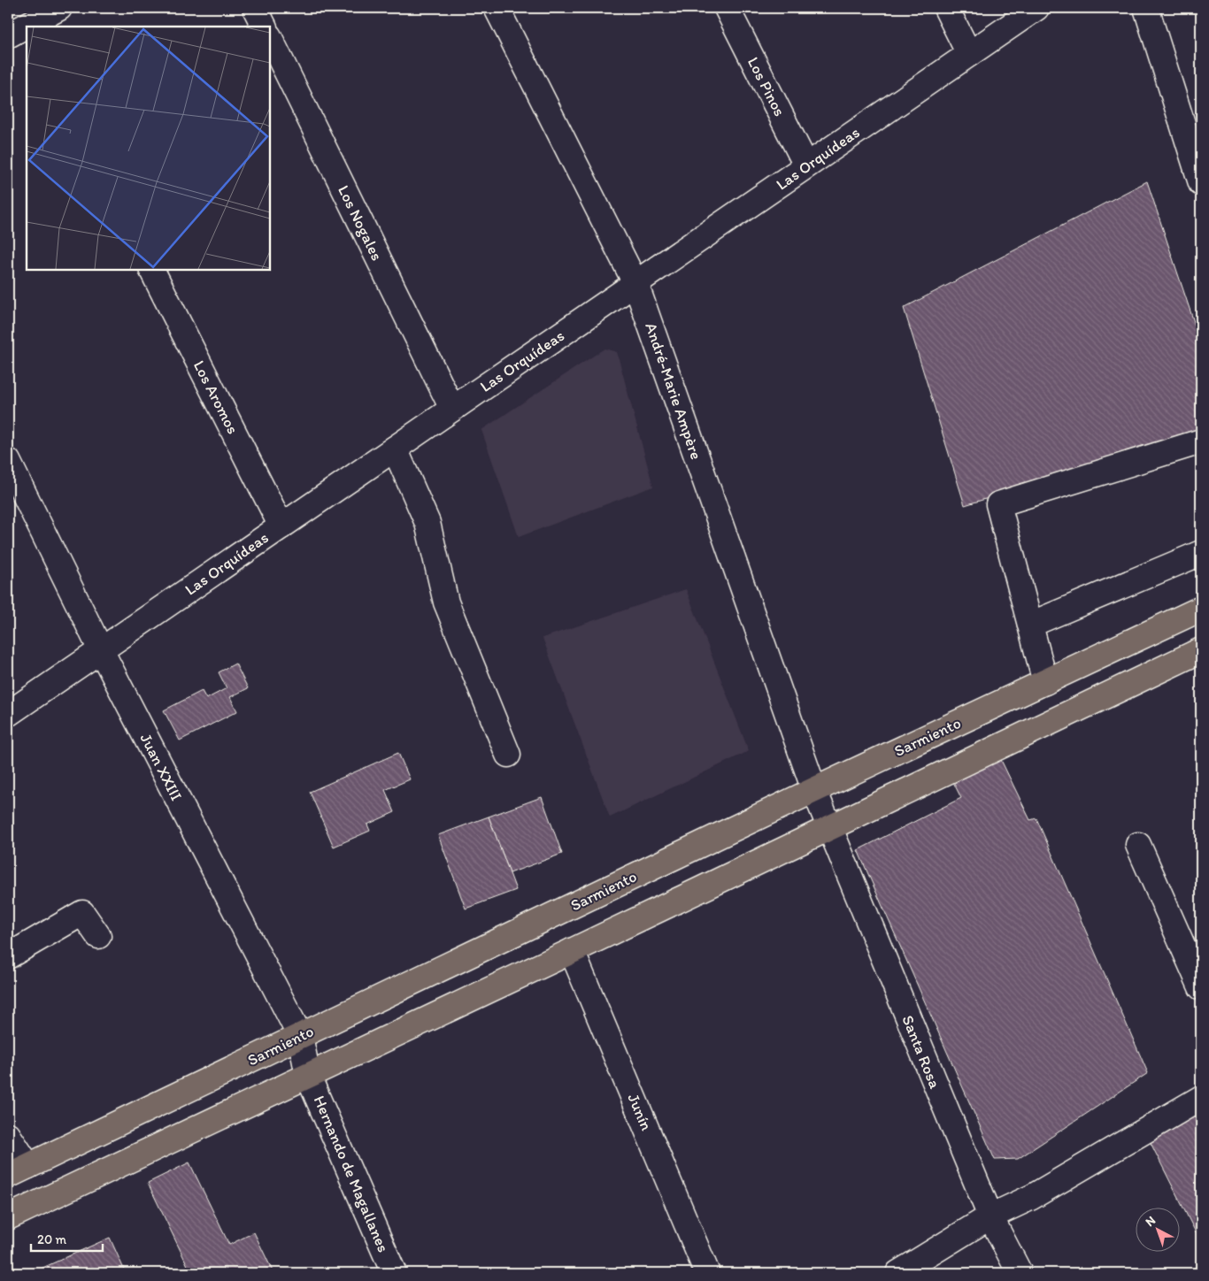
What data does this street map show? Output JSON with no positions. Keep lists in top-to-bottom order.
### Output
{
  "streets": {
    "main road": ["Sarmiento"],
    "street": [
      "Los Pinos",
      "Las Orquídeas",
      "Los Nogales",
      "André-Marie Ampère",
      "Los Aromos",
      "Juan XXIII",
      "Santa Rosa",
      "Junín",
      "Hernando de Magallanes"
    ]
  },
  "crossings": [
    ["Los Pinos", "Las Orquídeas"],
    ["Las Orquídeas", "Los Nogales"],
    ["Las Orquídeas", "André-Marie Ampère"],
    ["Las Orquídeas", "Los Aromos"],
    ["Las Orquídeas", "Juan XXIII"],
    ["André-Marie Ampère", "Sarmiento"],
    ["André-Marie Ampère", "Santa Rosa"],
    ["Sarmiento", "Juan XXIII"],
    ["Juan XXIII", "Hernando de Magallanes"]
  ],
  "scale_bar": "20 m",
  "north": "top left"
}
